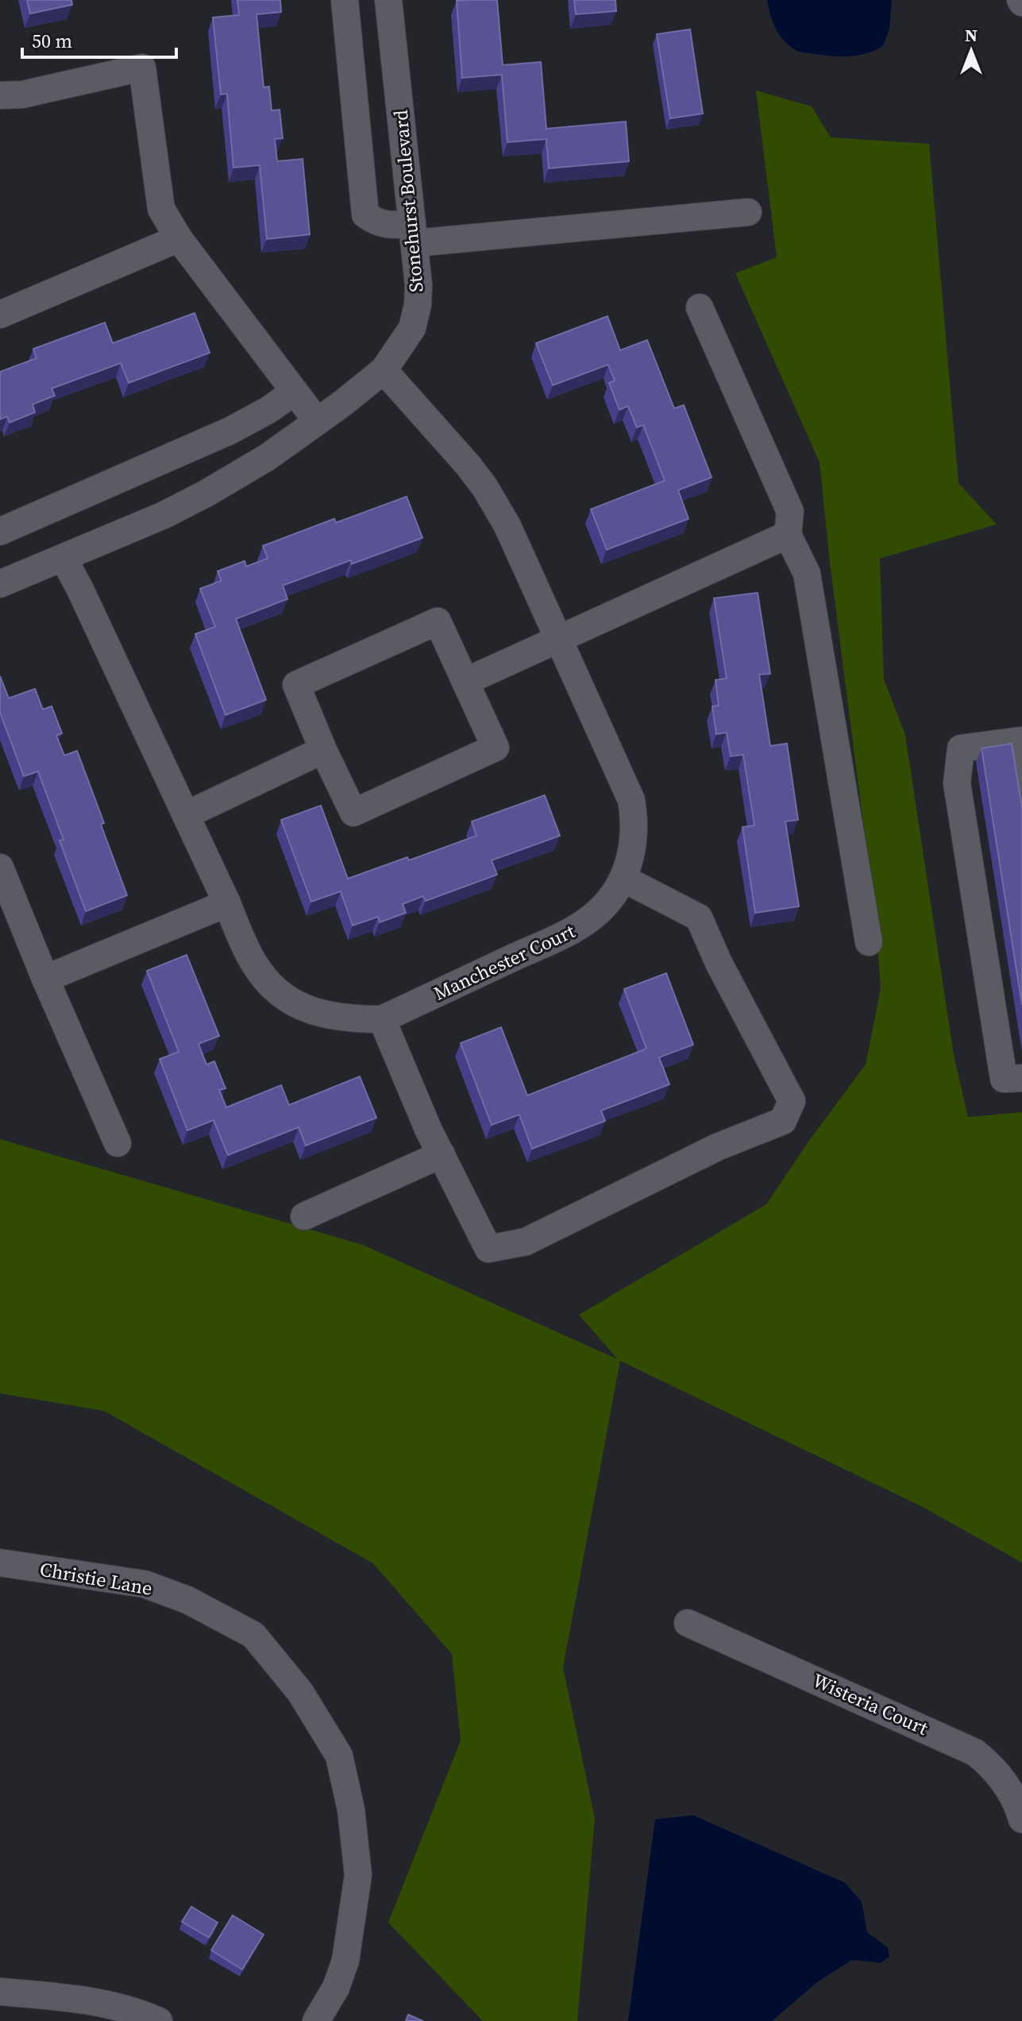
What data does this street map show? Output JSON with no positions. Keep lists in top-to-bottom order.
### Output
{
  "streets": {
    "street": [
      "Stonehurst Boulevard",
      "Manchester Court",
      "Christie Lane",
      "Wisteria Court"
    ]
  },
  "crossings": [
    ["Stonehurst Boulevard", "Manchester Court"]
  ],
  "scale_bar": "50 m",
  "north": "top"
}
